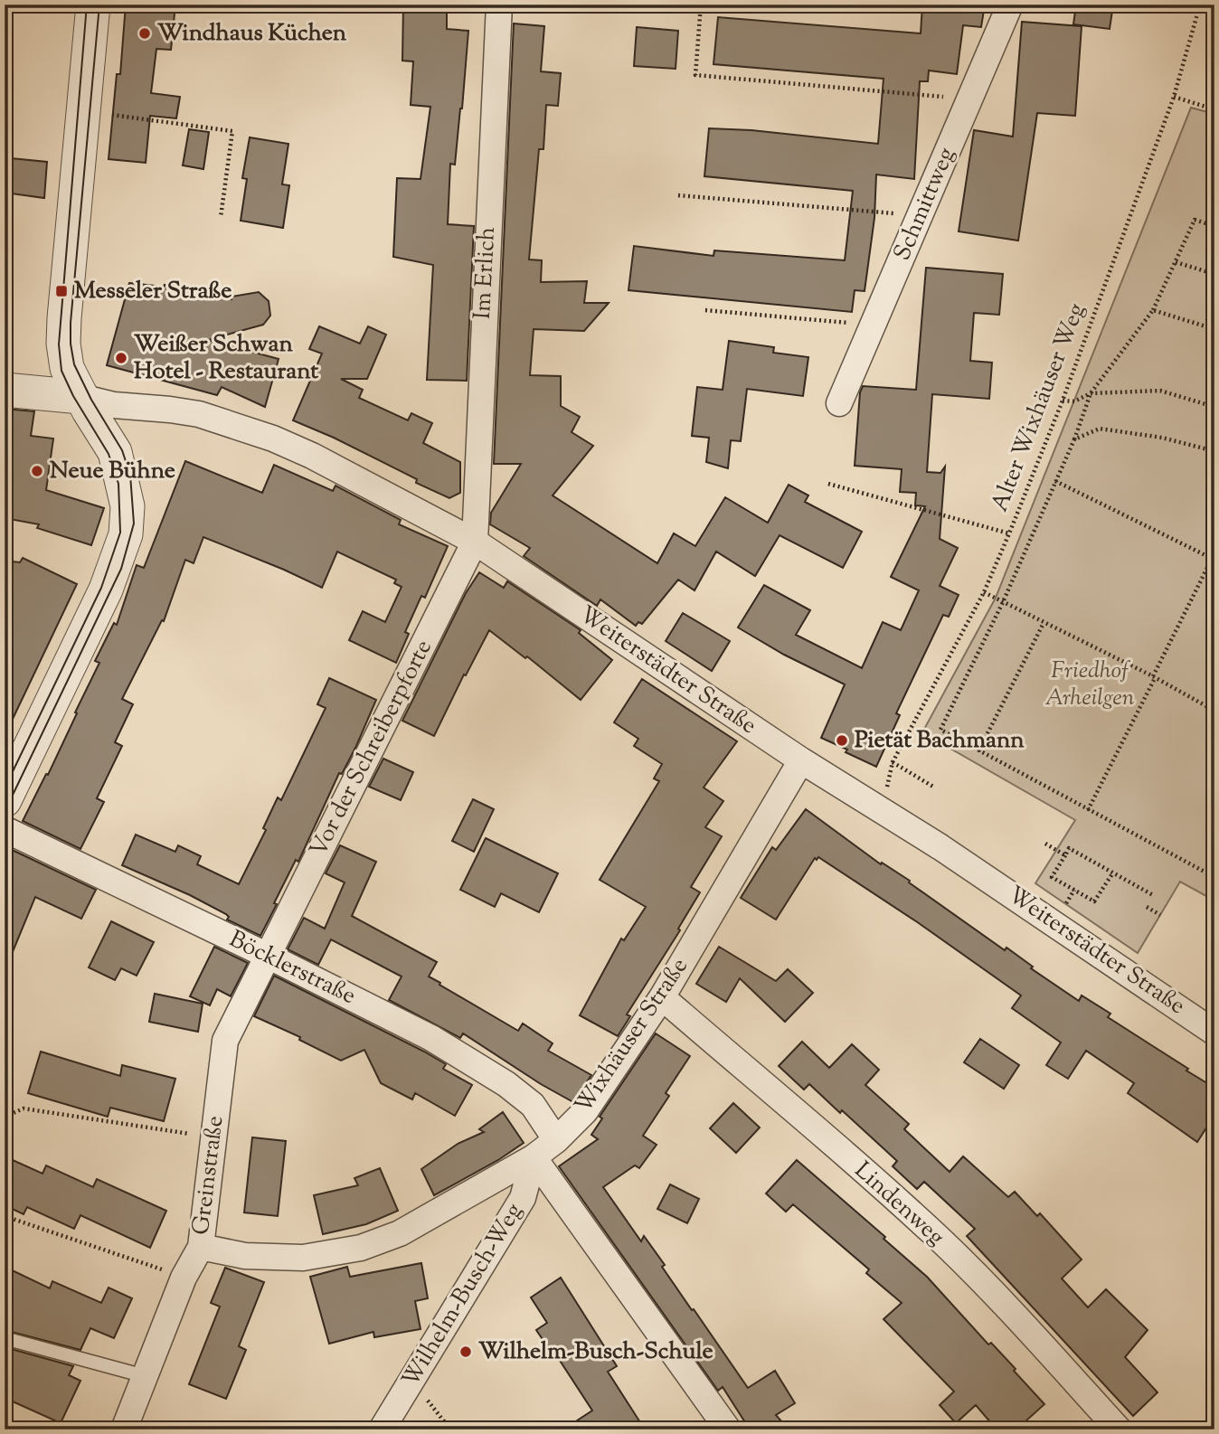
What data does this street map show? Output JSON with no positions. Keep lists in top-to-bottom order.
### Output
{
  "streets": {
    "street": [
      "Schmittweg",
      "Im Erlich",
      "Weiterstädter Straße",
      "Vor der Schreiberpforte",
      "Böcklerstraße",
      "Wixhäuser Straße",
      "Greinstraße",
      "Lindenweg",
      "Wilhelm-Busch-Weg"
    ],
    "path": ["Alter Wixhäuser Weg"]
  },
  "crossings": [
    ["Im Erlich", "Weiterstädter Straße"],
    ["Im Erlich", "Vor der Schreiberpforte"],
    ["Alter Wixhäuser Weg", "Weiterstädter Straße"],
    ["Weiterstädter Straße", "Vor der Schreiberpforte"],
    ["Weiterstädter Straße", "Wixhäuser Straße"],
    ["Vor der Schreiberpforte", "Böcklerstraße"],
    ["Vor der Schreiberpforte", "Greinstraße"],
    ["Böcklerstraße", "Wixhäuser Straße"],
    ["Böcklerstraße", "Greinstraße"],
    ["Wixhäuser Straße", "Greinstraße"],
    ["Wixhäuser Straße", "Lindenweg"],
    ["Wixhäuser Straße", "Wilhelm-Busch-Weg"]
  ],
  "parks": ["Friedhof Arheilgen"],
  "places": {
    "other": [
      "Windhaus Küchen",
      "Weißer Schwan Hotel - Restaurant",
      "Neue Bühne",
      "Pietät Bachmann",
      "Wilhelm-Busch-Schule"
    ],
    "transit": ["Messeler Straße"]
  }
}
